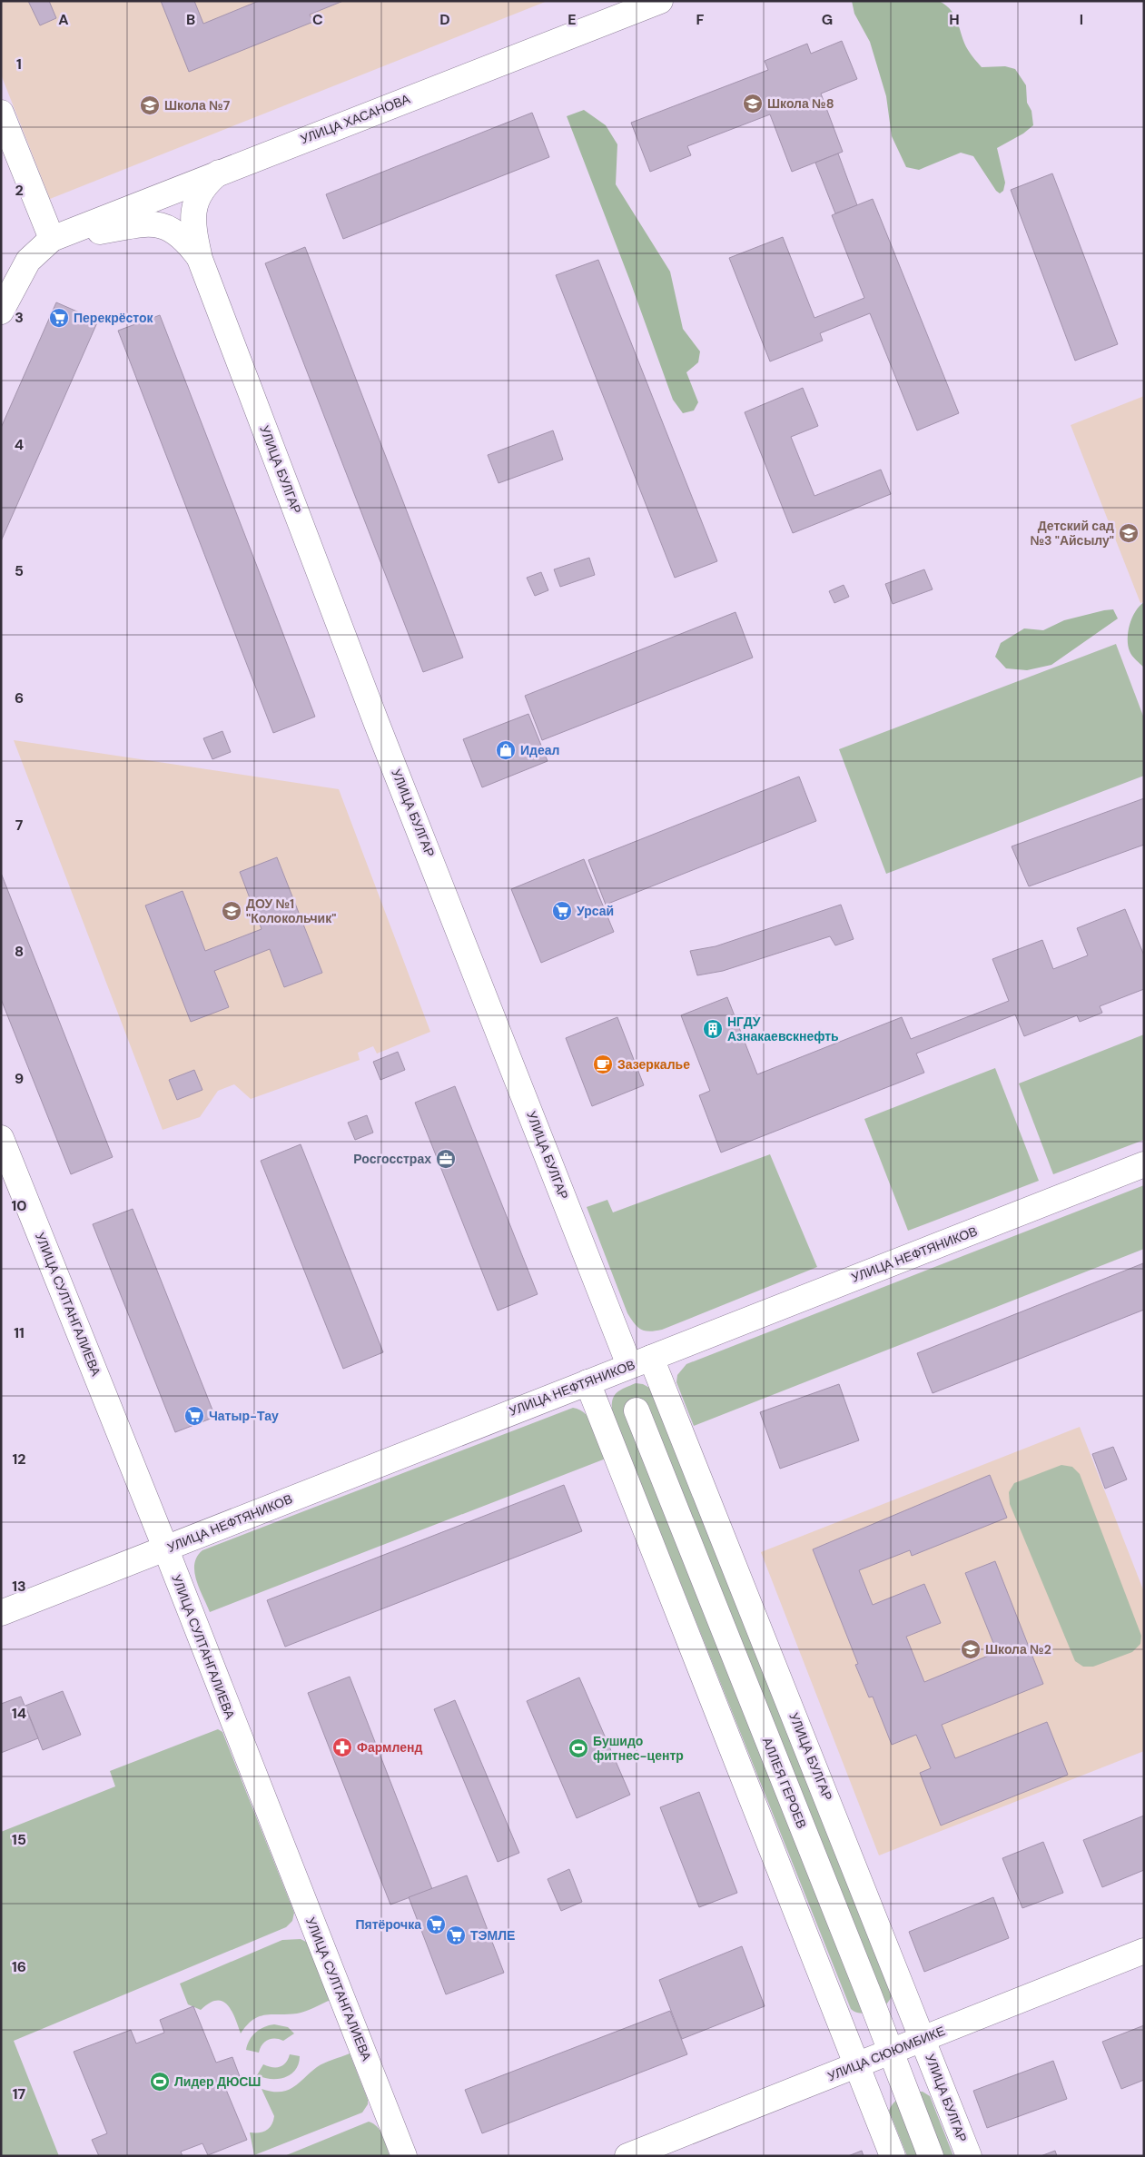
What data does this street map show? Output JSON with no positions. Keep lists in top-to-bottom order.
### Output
{
  "streets": {
    "street": [
      "УЛИЦА ХАСАНОВА",
      "УЛИЦА БУЛГАР",
      "УЛИЦА НЕФТЯНИКОВ",
      "УЛИЦА СУЛТАНГАЛИЕВА",
      "АЛЛЕЯ ГЕРОЕВ",
      "УЛИЦА СЮЮМБИКЕ"
    ]
  },
  "crossings": [
    ["УЛИЦА ХАСАНОВА", "УЛИЦА БУЛГАР"],
    ["УЛИЦА БУЛГАР", "УЛИЦА НЕФТЯНИКОВ"],
    ["УЛИЦА БУЛГАР", "УЛИЦА СЮЮМБИКЕ"],
    ["УЛИЦА НЕФТЯНИКОВ", "УЛИЦА СУЛТАНГАЛИЕВА"],
    ["АЛЛЕЯ ГЕРОЕВ", "УЛИЦА СЮЮМБИКЕ"]
  ],
  "places": {
    "school or university": [
      "Школа №8",
      "Школа №7",
      "Детский сад №3 \"Айсылу\"",
      "ДОУ №1 \"Колокольчик\"",
      "Школа №2"
    ],
    "supermarket": [
      "Перекрёсток",
      "Урсай",
      "Чатыр-Тау",
      "Пятёрочка",
      "ТЭМЛЕ"
    ],
    "shop": ["Идеал"],
    "building": ["НГДУ Азнакаевскнефть"],
    "cafe": ["Зазеркалье"],
    "office": ["Росгосстрах"],
    "pharmacy": ["Фармленд"],
    "sports": ["Бушидо фитнес-центр", "Лидер ДЮСШ"]
  },
  "grid": {
    "columns": [
      "A",
      "B",
      "C",
      "D",
      "E",
      "F",
      "G",
      "H",
      "I"
    ],
    "rows": [
      "1",
      "2",
      "3",
      "4",
      "5",
      "6",
      "7",
      "8",
      "9",
      "10",
      "11",
      "12",
      "13",
      "14",
      "15",
      "16",
      "17"
    ]
  }
}
